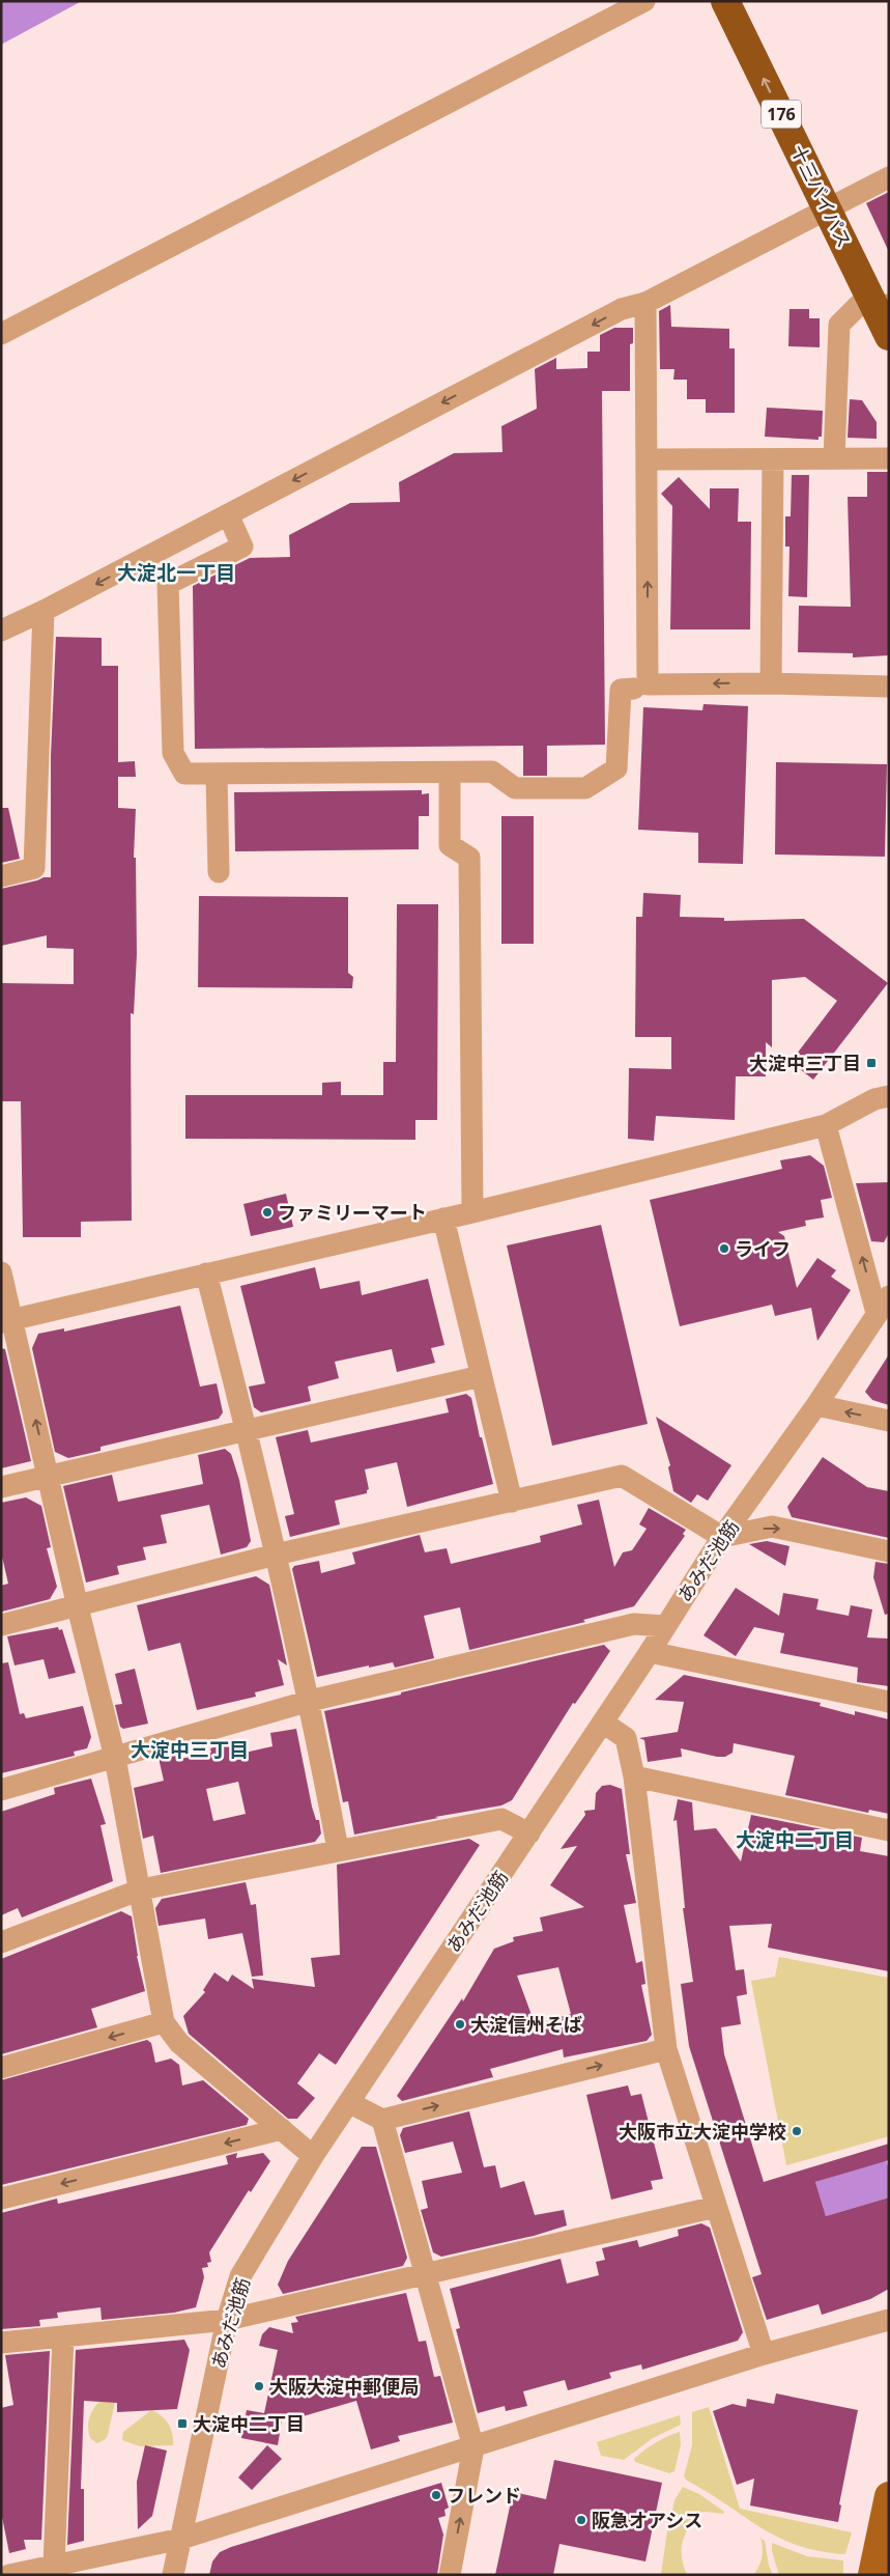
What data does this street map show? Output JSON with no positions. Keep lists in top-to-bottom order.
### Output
{
  "streets": {
    "highway": ["176", "十三バイパス"],
    "street": ["あみだ池筋"]
  },
  "one_way": ["十三バイパス"],
  "districts": ["大淀北一丁目", "大淀中三丁目", "大淀中二丁目"],
  "places": {
    "transit": ["大淀中三丁目", "大淀中二丁目"],
    "other": [
      "ファミリーマート",
      "ライフ",
      "大淀信州そば",
      "大阪市立大淀中学校",
      "大阪大淀中郵便局",
      "フレンド",
      "阪急オアシス"
    ]
  }
}
